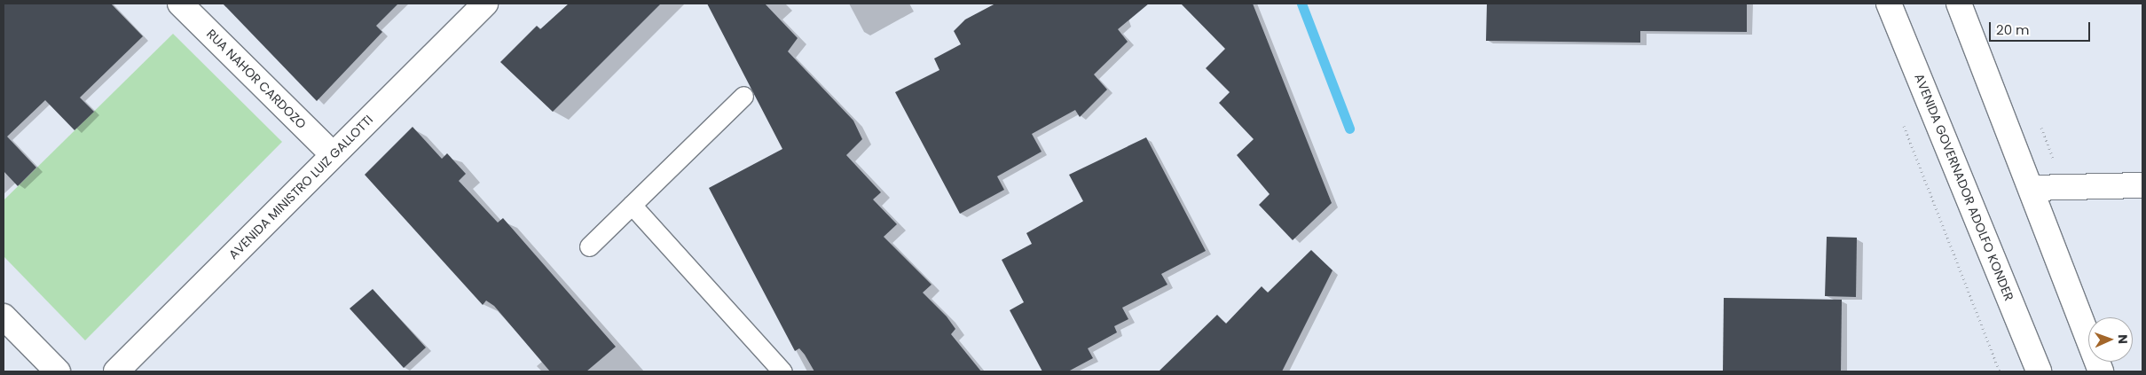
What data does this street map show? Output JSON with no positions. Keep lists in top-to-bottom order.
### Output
{
  "streets": {
    "street": ["RUA NAHOR CARDOZO", "AVENIDA MINISTRO LUIZ GALLOTTI", "AVENIDA GOVERNADOR ADOLFO KONDER"]
  },
  "crossings": [
    ["RUA NAHOR CARDOZO", "AVENIDA MINISTRO LUIZ GALLOTTI"]
  ],
  "scale_bar": "20 m",
  "north": "right"
}
